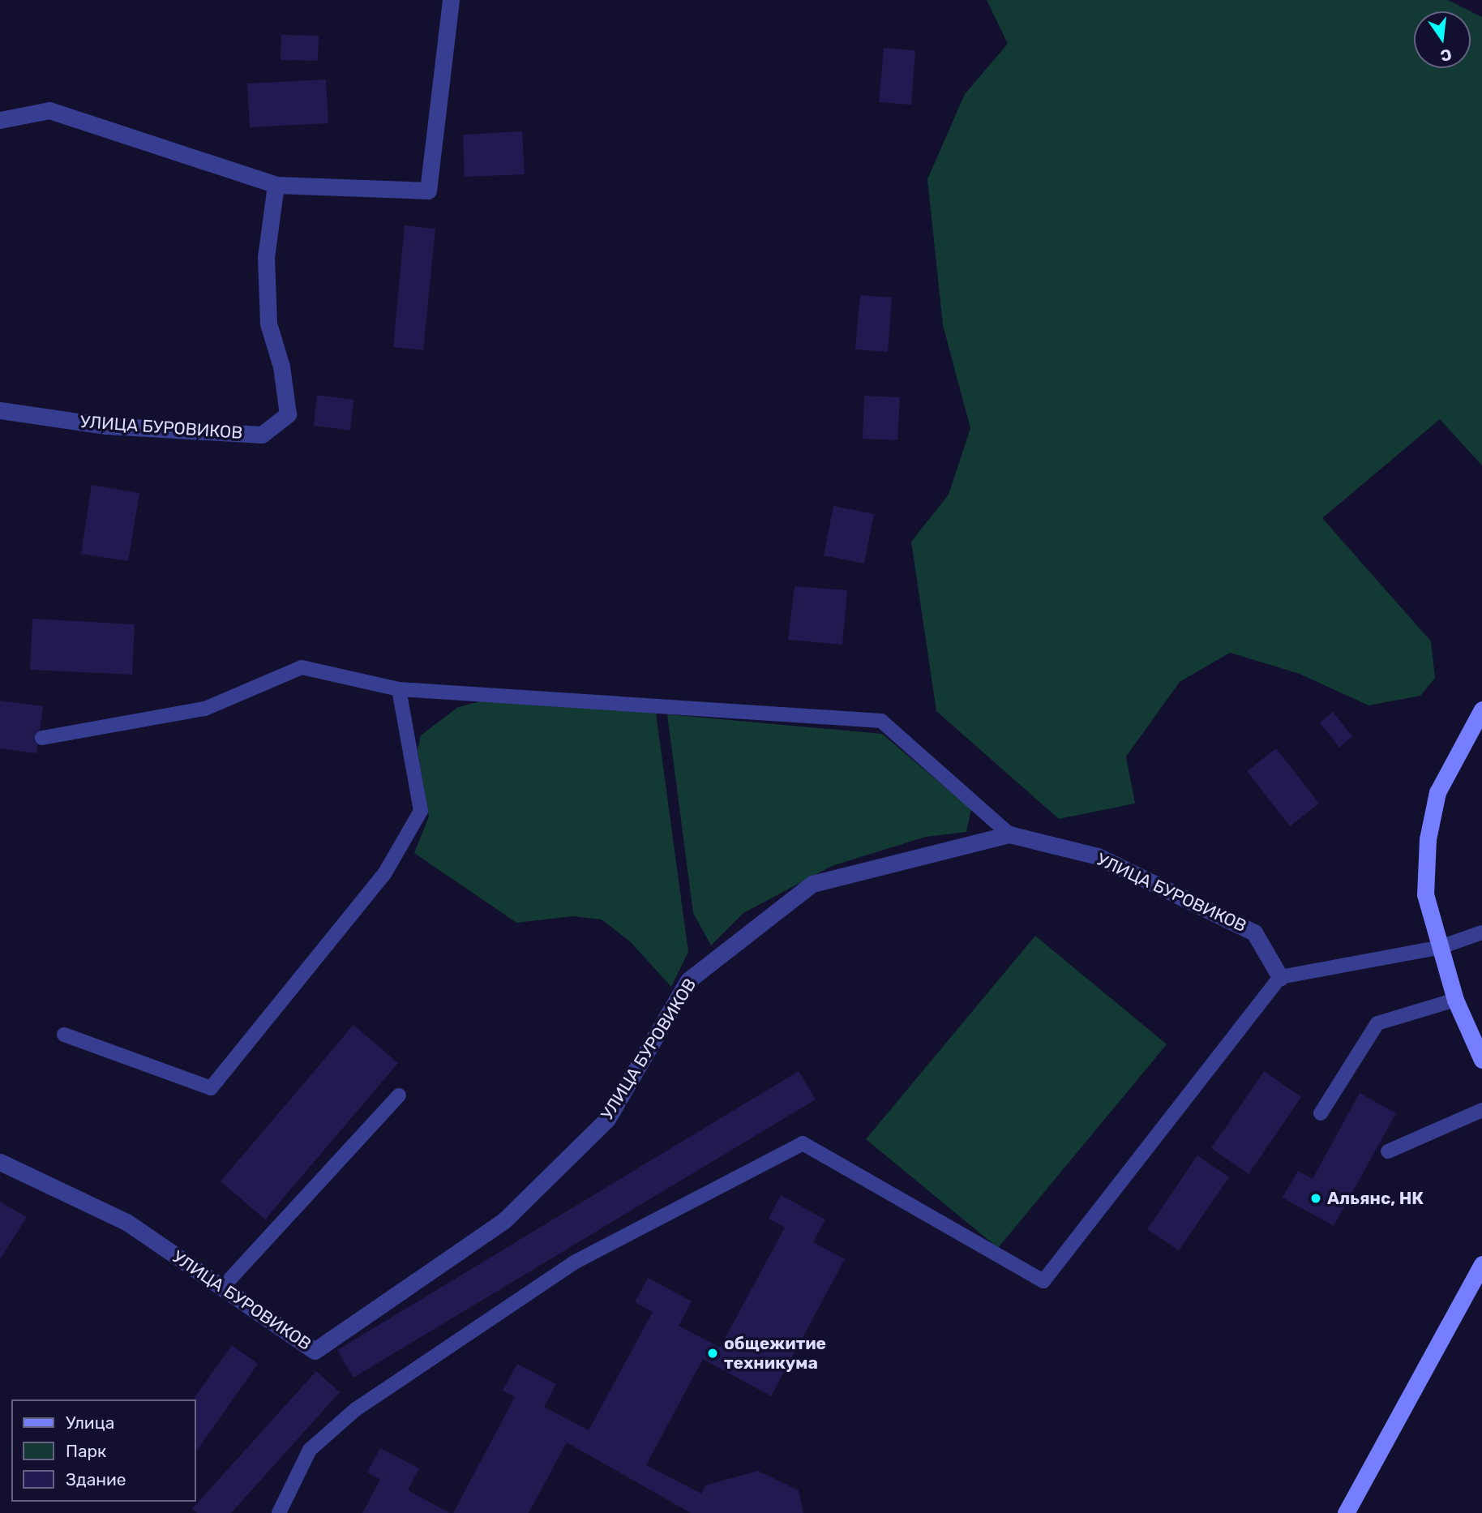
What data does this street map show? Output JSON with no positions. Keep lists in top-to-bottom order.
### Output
{
  "streets": {
    "street": ["УЛИЦА БУРОВИКОВ"]
  },
  "places": ["Альянс, НК", "общежитие техникума"],
  "legend": ["Улица", "Парк", "Здание"],
  "north": "bottom"
}
